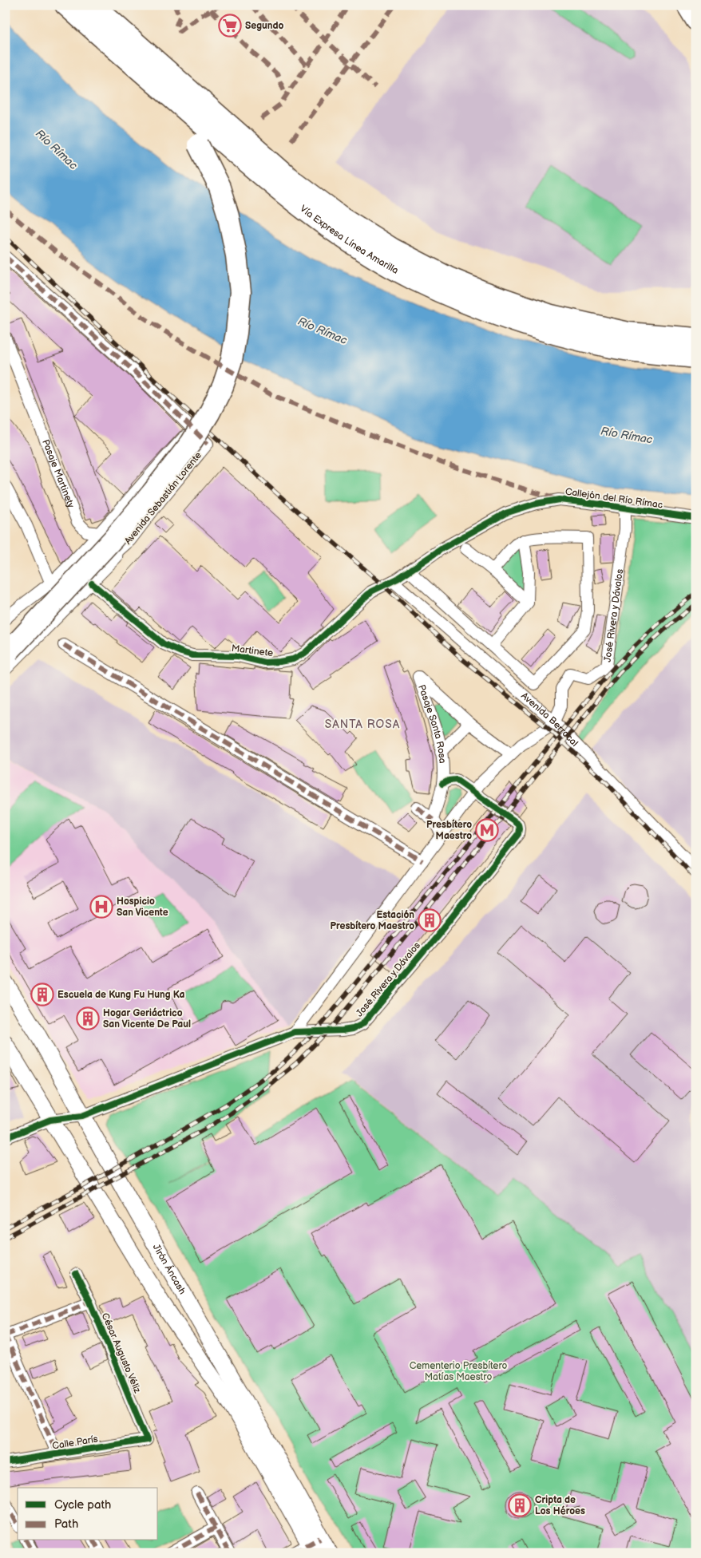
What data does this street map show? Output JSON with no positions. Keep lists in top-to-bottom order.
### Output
{
  "streets": {
    "highway": ["Vía Expresa Línea Amarilla"],
    "main road": ["Jirón Áncash"],
    "street": [
      "Pasaje Martinety",
      "Avenida Sebastián Lorente",
      "Callejón del Río Rímac",
      "José Rivera y Dávalos",
      "Martinete",
      "Avenida Berrocal",
      "Pasaje Santa Rosa",
      "César Augusto Véliz",
      "Calle París"
    ]
  },
  "crossings": [
    ["Pasaje Martinety", "Avenida Sebastián Lorente"],
    ["Callejón del Río Rímac", "José Rivera y Dávalos"],
    ["Callejón del Río Rímac", "Martinete"],
    ["Callejón del Río Rímac", "Avenida Berrocal"],
    ["José Rivera y Dávalos", "Avenida Berrocal"],
    ["José Rivera y Dávalos", "Jirón Áncash"],
    ["Martinete", "Avenida Berrocal"],
    ["César Augusto Véliz", "Calle París"]
  ],
  "districts": ["SANTA ROSA"],
  "water": ["Río Rímac"],
  "parks": ["Cementerio Presbítero Matías Maestro"],
  "places": {
    "supermarket": ["Segundo"],
    "metro station": ["Presbítero Maestro"],
    "hospital": ["Hospicio San Vicente"],
    "building": [
      "Estación Presbítero Maestro",
      "Escuela de Kung Fu Hung Ka",
      "Hogar Geriáctrico San Vicente De Paul",
      "Cripta de Los Héroes"
    ]
  },
  "legend": ["Cycle path", "Path"]
}
